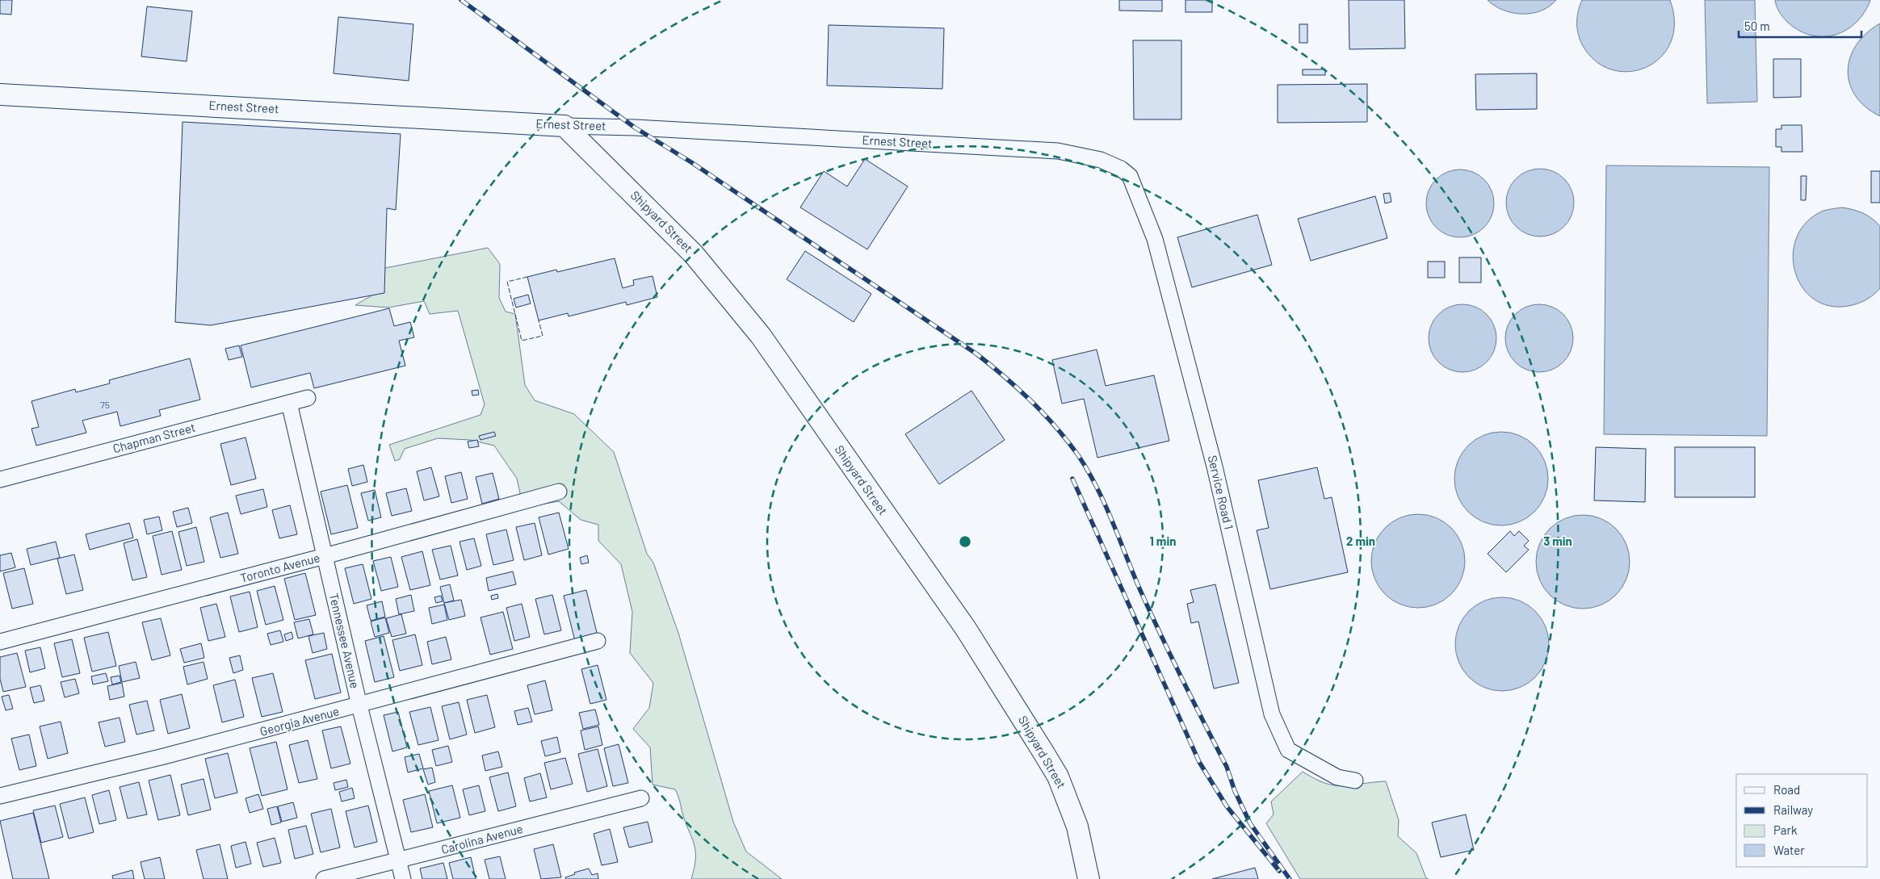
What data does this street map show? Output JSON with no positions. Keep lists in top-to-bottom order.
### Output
{
  "streets": {
    "street": [
      "Ernest Street",
      "Shipyard Street",
      "Chapman Street",
      "Service Road 1",
      "Toronto Avenue",
      "Tennessee Avenue",
      "Georgia Avenue",
      "Carolina Avenue"
    ]
  },
  "crossings": [
    ["Ernest Street", "Shipyard Street"],
    ["Ernest Street", "Service Road 1"],
    ["Chapman Street", "Tennessee Avenue"],
    ["Toronto Avenue", "Tennessee Avenue"],
    ["Tennessee Avenue", "Georgia Avenue"],
    ["Tennessee Avenue", "Carolina Avenue"]
  ],
  "house_numbers": ["75"],
  "legend": [
    "Road",
    "Railway",
    "Park",
    "Water"
  ],
  "scale_bar": "50 m",
  "rings": ["1 min", "2 min", "3 min"]
}
